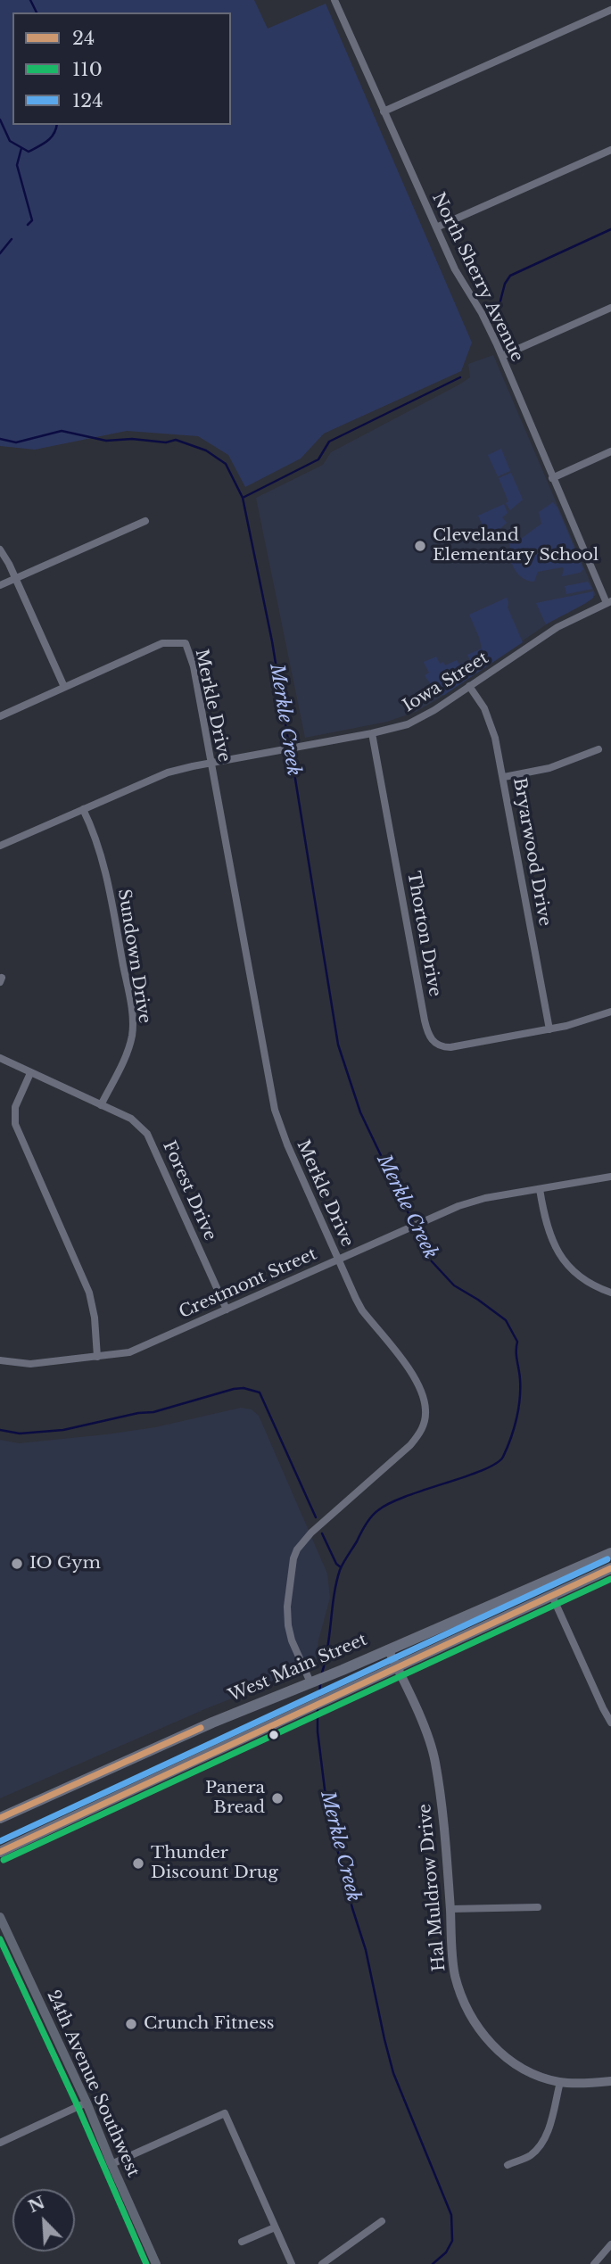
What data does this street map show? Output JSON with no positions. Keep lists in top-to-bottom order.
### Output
{
  "streets": {
    "main road": ["West Main Street", "24th Avenue Southwest"],
    "street": [
      "North Sherry Avenue",
      "Iowa Street",
      "Merkle Drive",
      "Bryarwood Drive",
      "Thorton Drive",
      "Sundown Drive",
      "Forest Drive",
      "Crestmont Street",
      "Hal Muldrow Drive"
    ]
  },
  "crossings": [
    ["North Sherry Avenue", "Iowa Street"],
    ["Iowa Street", "Merkle Drive"],
    ["Iowa Street", "Bryarwood Drive"],
    ["Iowa Street", "Thorton Drive"],
    ["Iowa Street", "Sundown Drive"],
    ["Merkle Drive", "Crestmont Street"],
    ["Merkle Drive", "West Main Street"],
    ["Bryarwood Drive", "Thorton Drive"],
    ["Sundown Drive", "Forest Drive"],
    ["Forest Drive", "Crestmont Street"],
    ["West Main Street", "Hal Muldrow Drive"]
  ],
  "water": ["Merkle Creek"],
  "places": [
    "Cleveland Elementary School",
    "IO Gym",
    "Panera Bread",
    "Thunder Discount Drug",
    "Crunch Fitness"
  ],
  "lines": ["transit line 124", "transit line 24", "transit line 110"],
  "legend": ["24", "110", "124"],
  "north": "top left"
}
